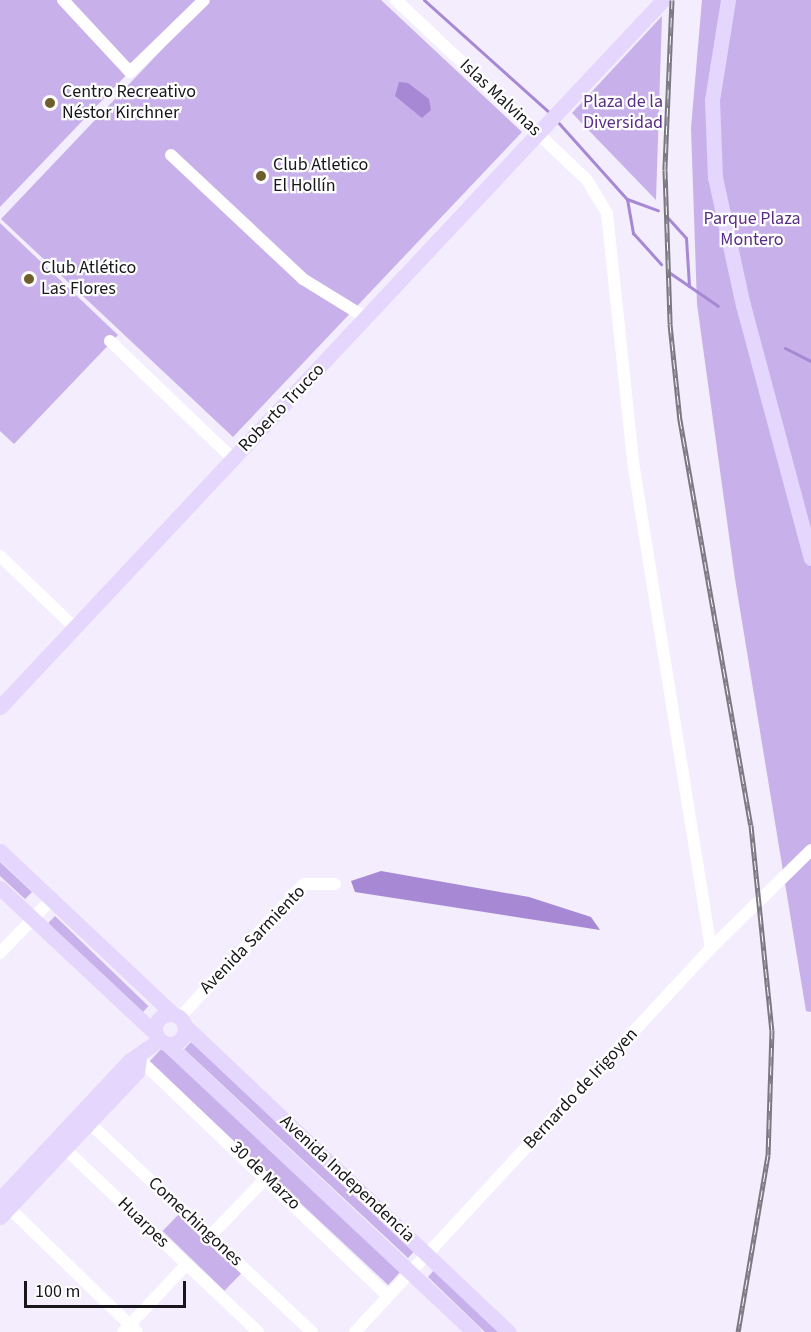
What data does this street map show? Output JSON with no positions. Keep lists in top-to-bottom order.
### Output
{
  "streets": {
    "main road": ["Roberto Trucco", "Avenida Independencia"],
    "street": [
      "Islas Malvinas",
      "Avenida Sarmiento",
      "Bernardo de Irigoyen",
      "30 de Marzo",
      "Comechingones",
      "Huarpes"
    ]
  },
  "crossings": [
    ["Islas Malvinas", "Roberto Trucco"],
    ["Islas Malvinas", "Bernardo de Irigoyen"],
    ["Avenida Sarmiento", "Avenida Independencia"],
    ["Bernardo de Irigoyen", "30 de Marzo"],
    ["Bernardo de Irigoyen", "Avenida Independencia"]
  ],
  "parks": ["Plaza de la Diversidad", "Parque Plaza Montero"],
  "places": ["Centro Recreativo Néstor Kirchner", "Club Atletico El Hollín", "Club Atlético Las Flores"],
  "scale_bar": "100 m"
}
